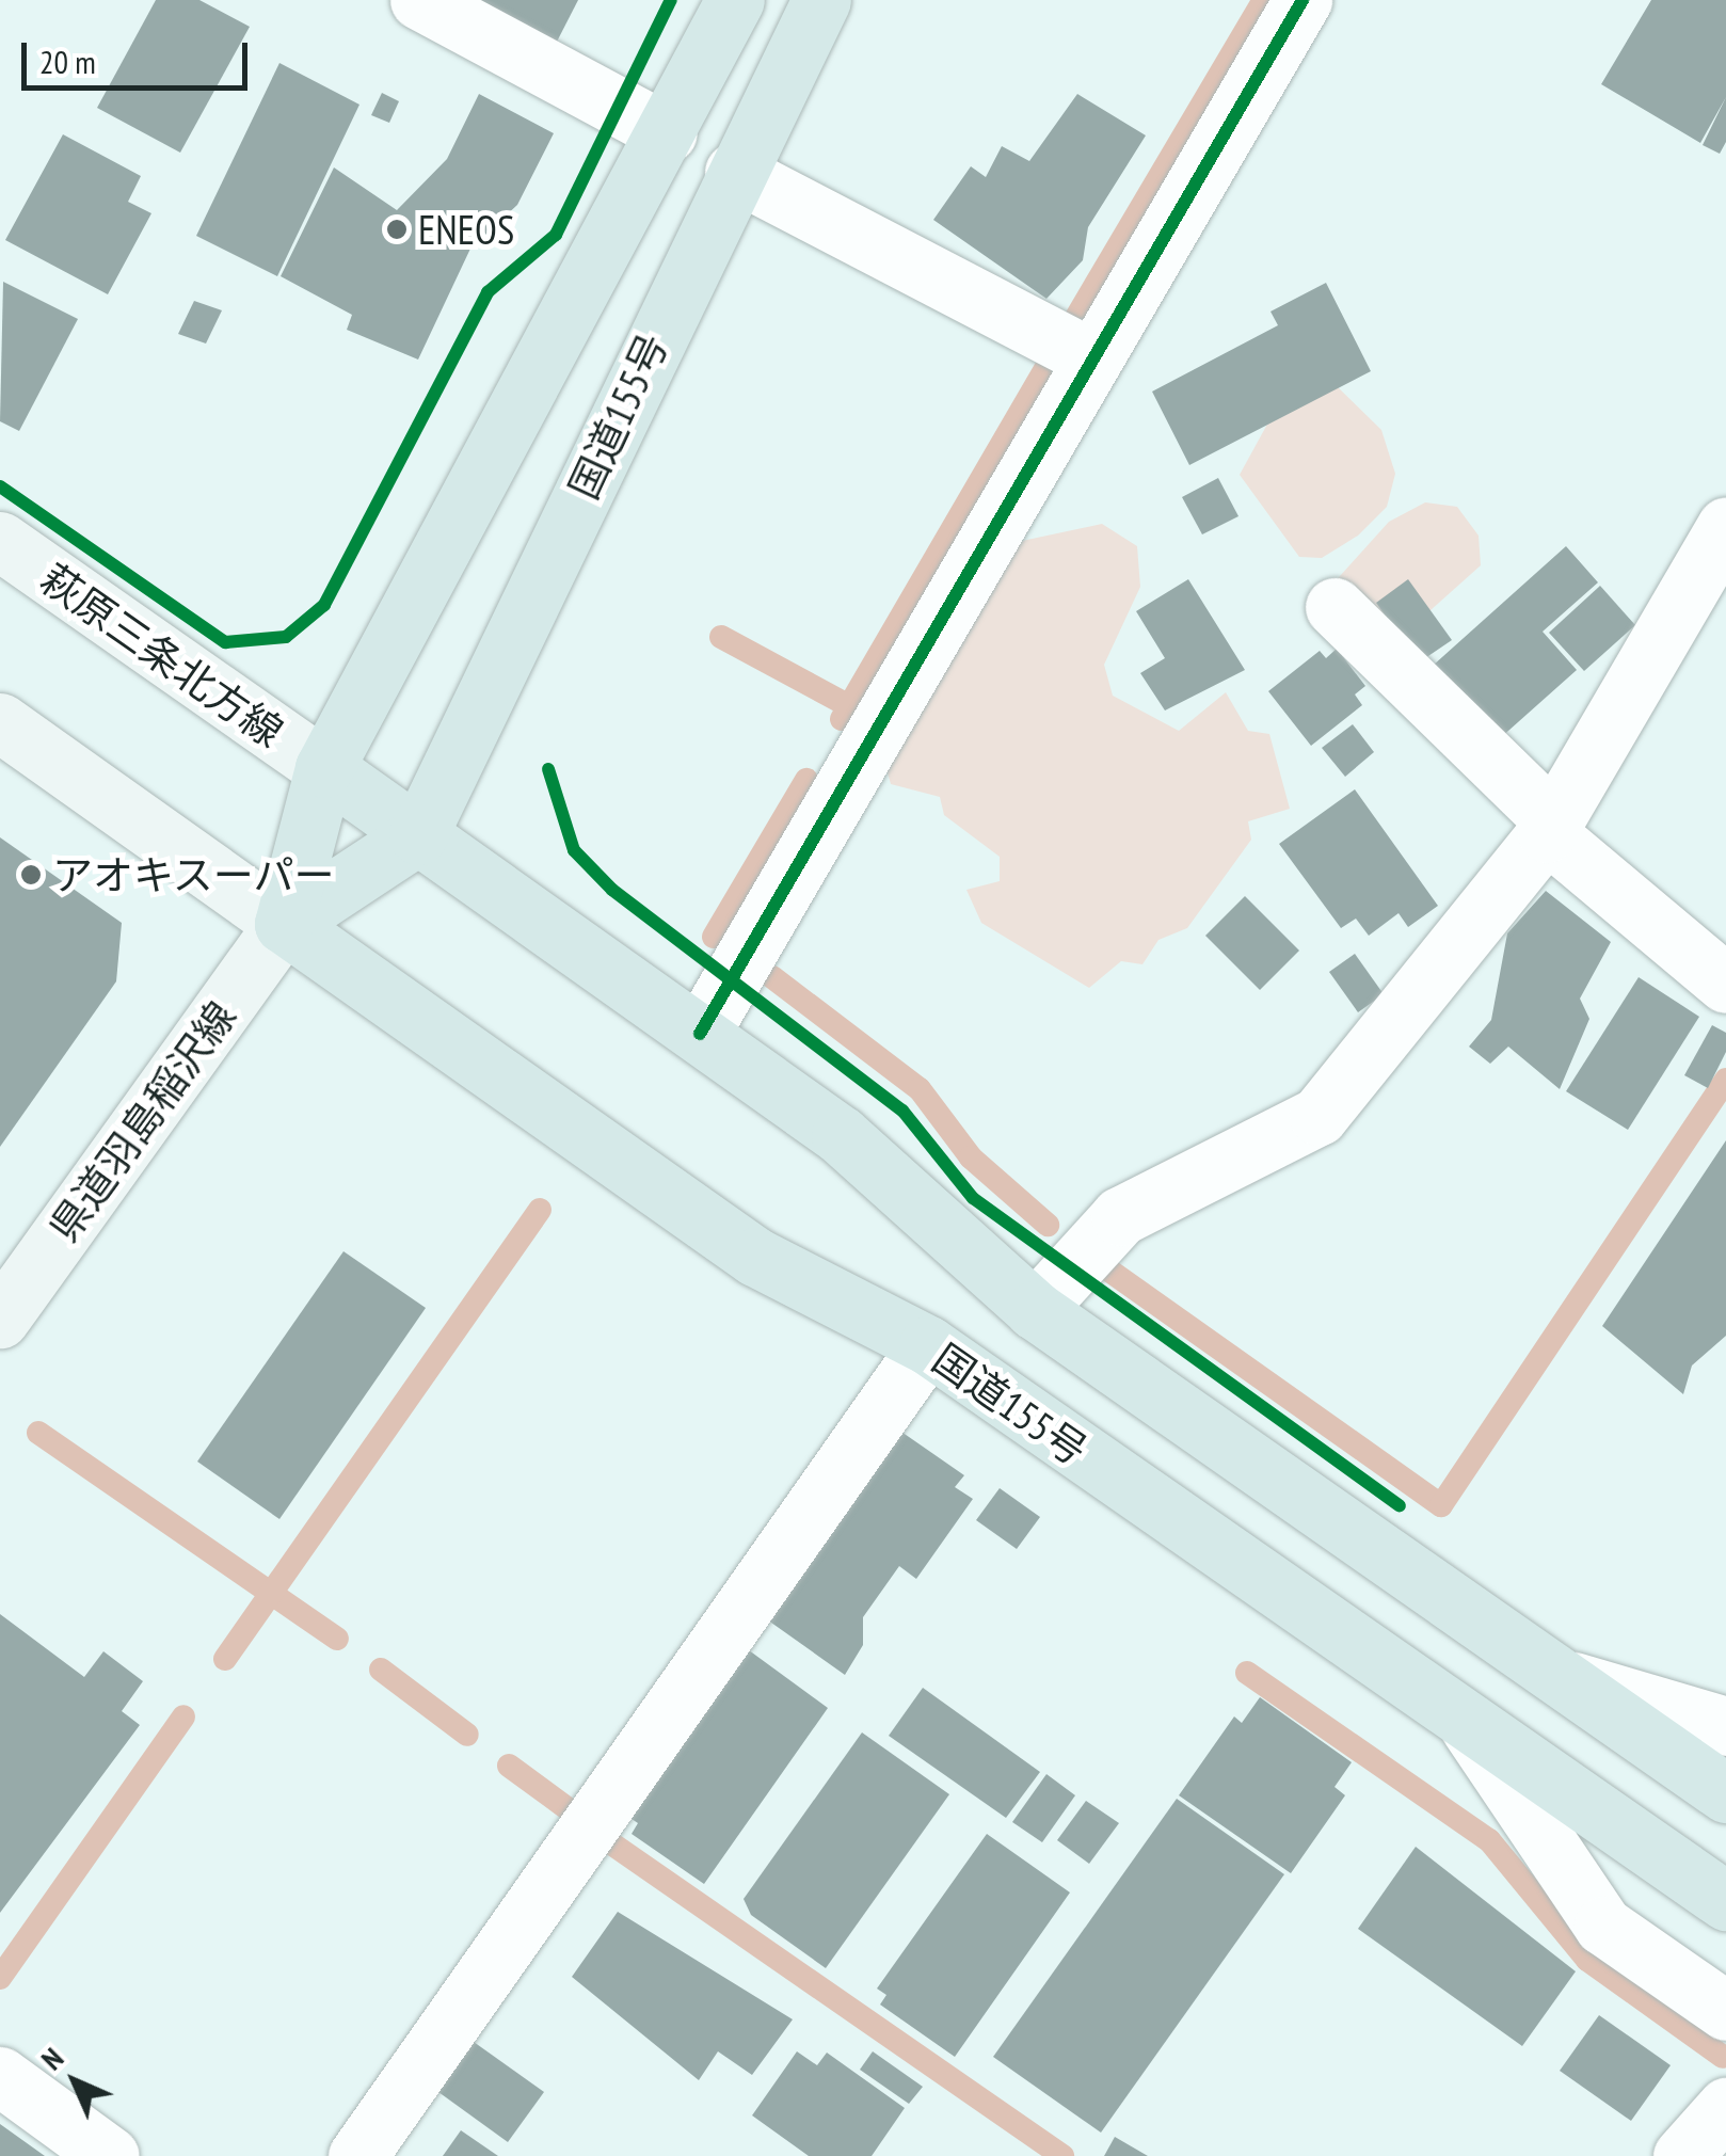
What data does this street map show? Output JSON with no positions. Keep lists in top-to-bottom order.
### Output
{
  "streets": {
    "highway": ["国道155号"],
    "main road": ["萩原三条北方線", "県道羽島稲沢線"]
  },
  "crossings": [
    ["国道155号", "県道羽島稲沢線"]
  ],
  "places": ["ENEOS", "アオキスーパー"],
  "scale_bar": "20 m",
  "north": "top left"
}
